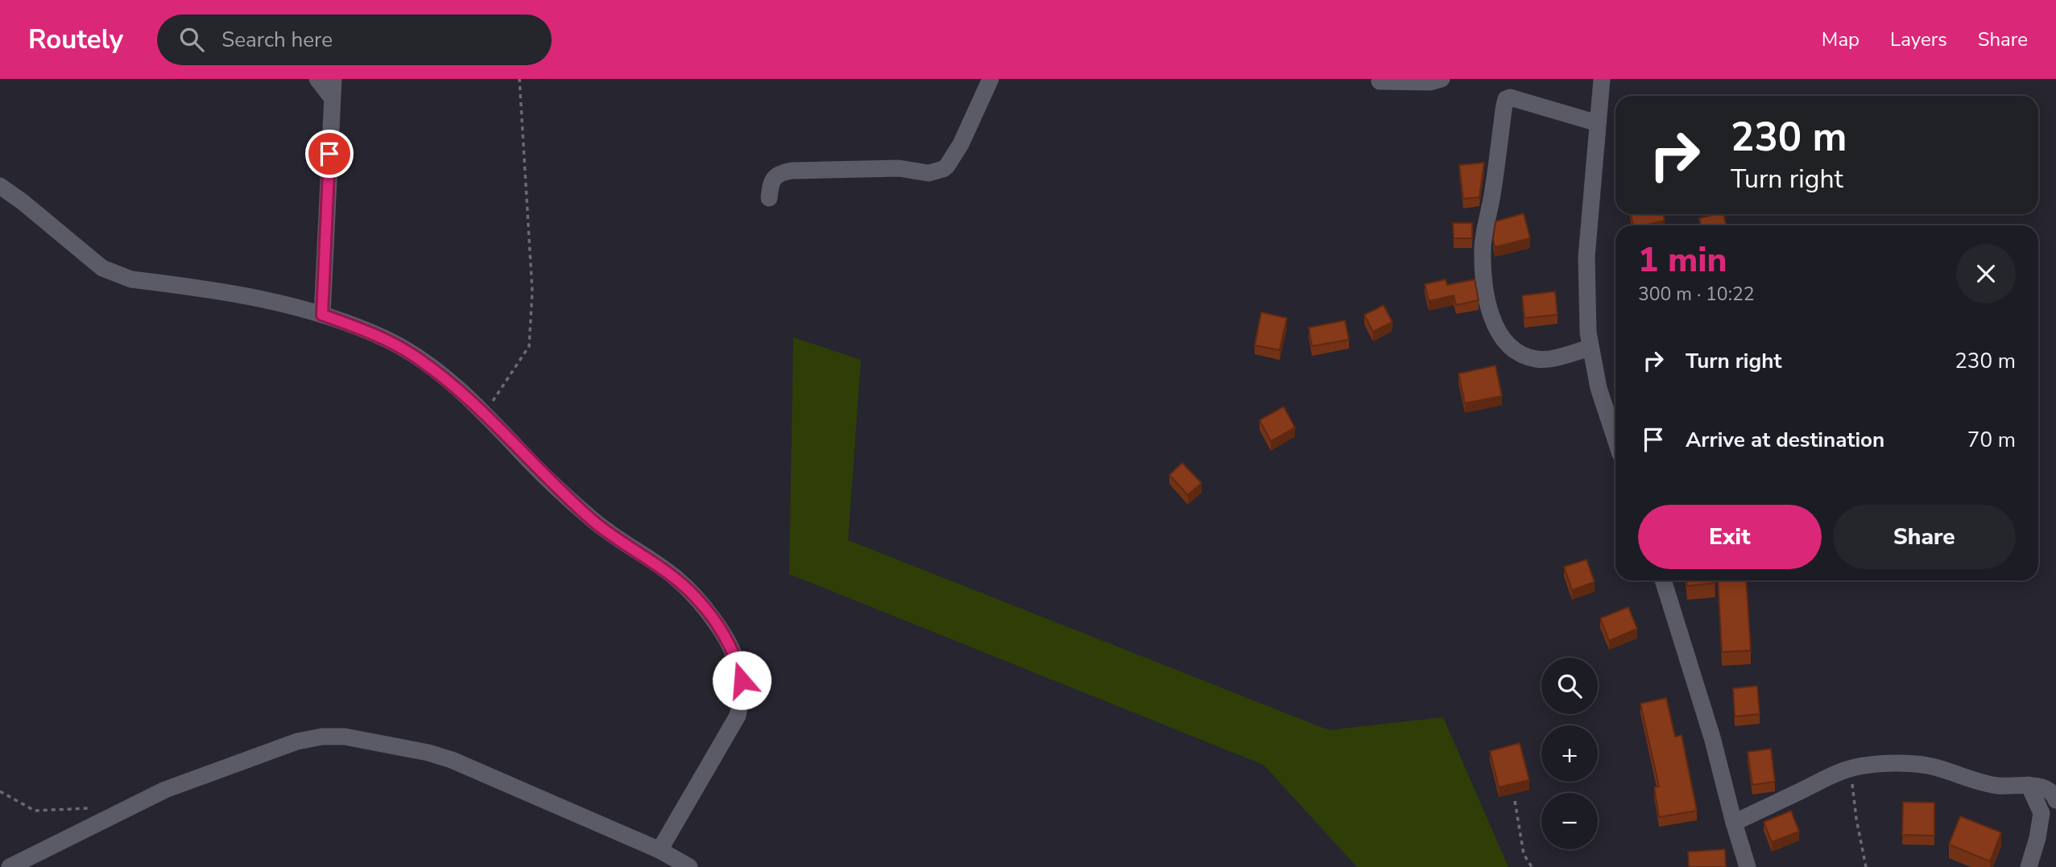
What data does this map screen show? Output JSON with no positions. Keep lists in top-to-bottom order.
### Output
{
  "page": {
    "header": "Routely",
    "search": "Search here",
    "nav": ["Map", "Layers", "Share"],
    "turn": ["230 m", "Turn right"],
    "heading": ["1 min", "300 m · 10:22"],
    "list": [
      {
        "name": "Turn right",
        "value": "230 m"
      },
      {
        "name": "Arrive at destination",
        "value": "70 m"
      }
    ],
    "buttons": ["Exit", "Share"],
    "map_buttons": ["+", "−"]
  }
}
